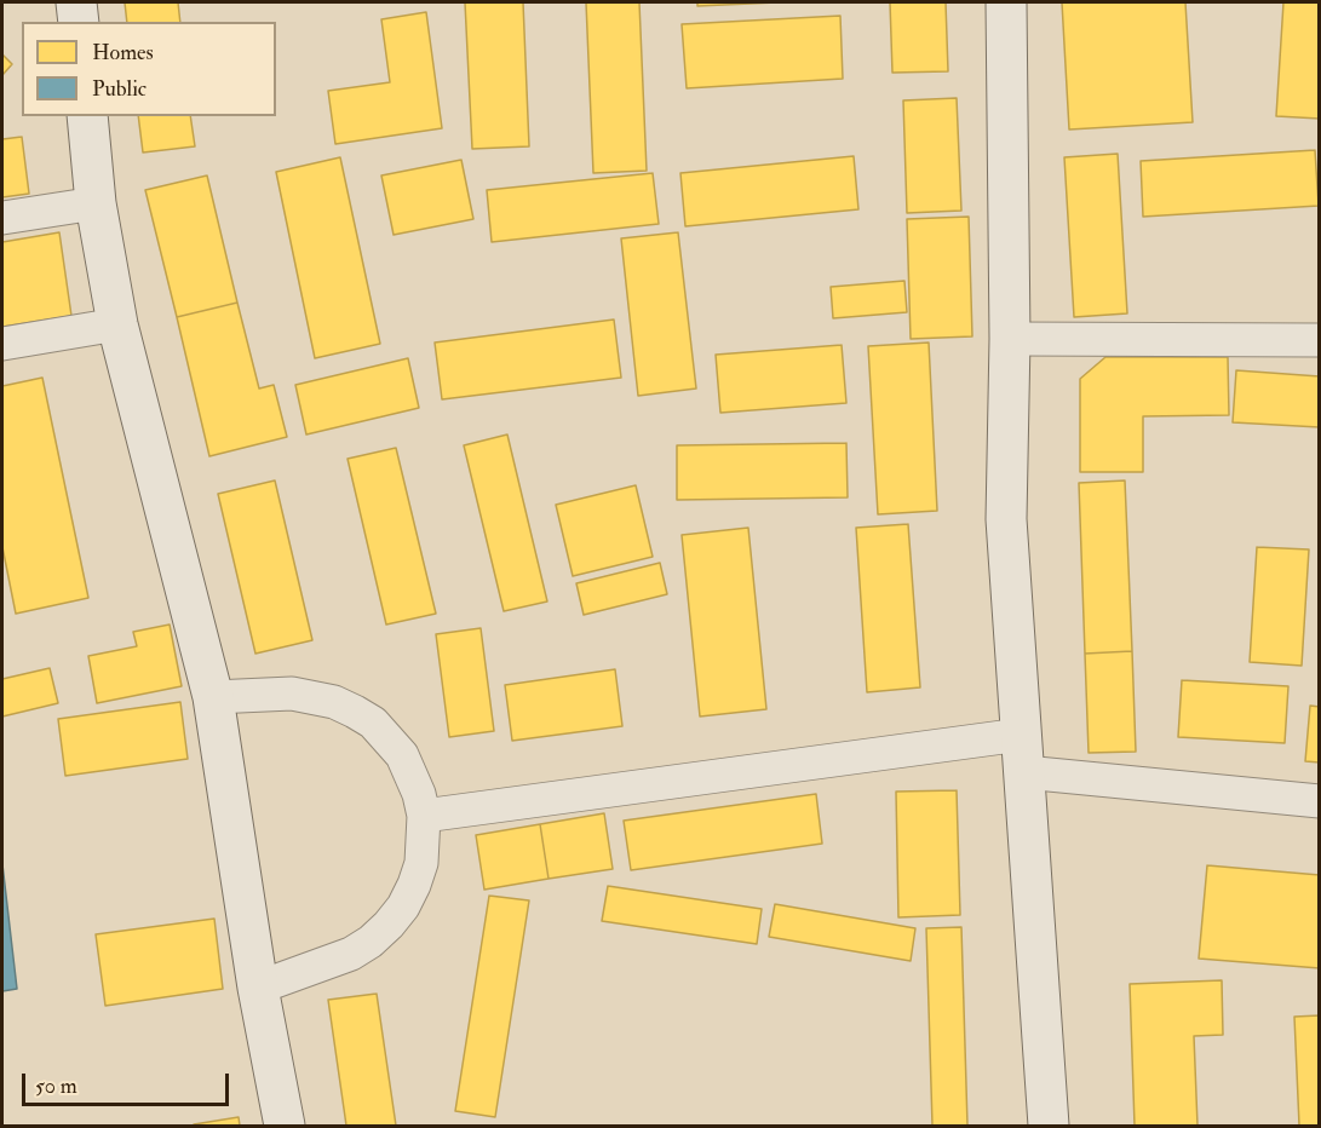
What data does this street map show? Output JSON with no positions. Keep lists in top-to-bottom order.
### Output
{
  "legend": ["Homes", "Public"],
  "scale_bar": "50 m"
}
